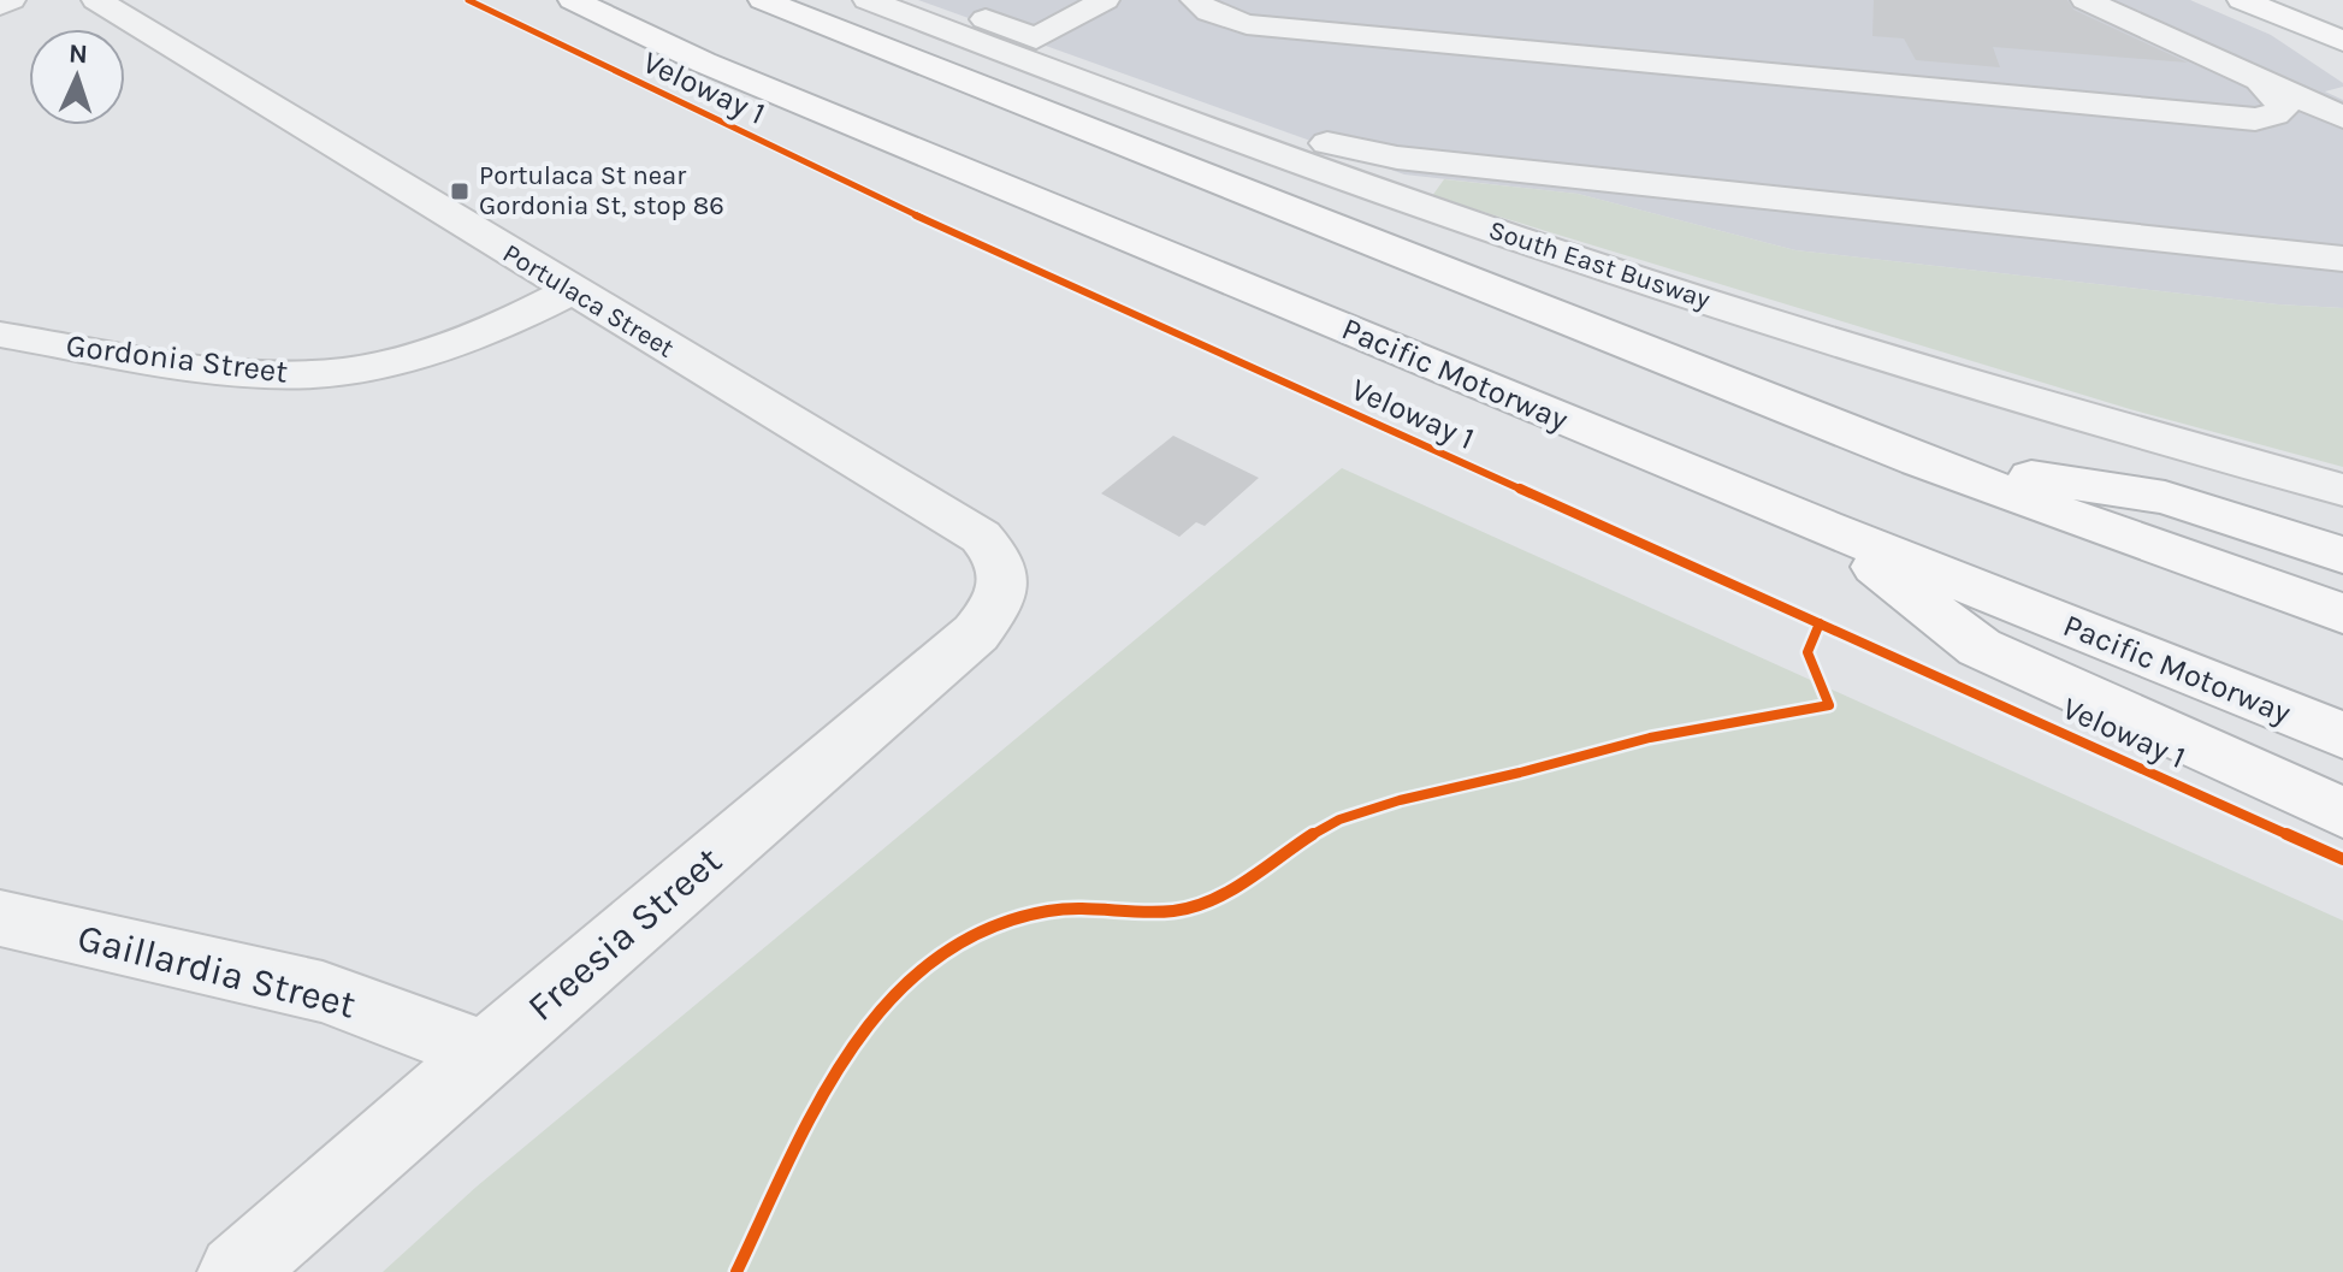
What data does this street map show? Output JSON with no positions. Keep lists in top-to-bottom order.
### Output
{
  "streets": {
    "main road": ["Pacific Motorway"],
    "street": [
      "South East Busway",
      "Portulaca Street",
      "Gordonia Street",
      "Freesia Street",
      "Gaillardia Street"
    ],
    "cycle path": ["Veloway 1"]
  },
  "crossings": [
    ["Portulaca Street", "Gordonia Street"],
    ["Portulaca Street", "Freesia Street"],
    ["Freesia Street", "Gaillardia Street"]
  ],
  "places": {
    "transit": ["Portulaca St near Gordonia St, stop 86"]
  },
  "north": "top"
}
